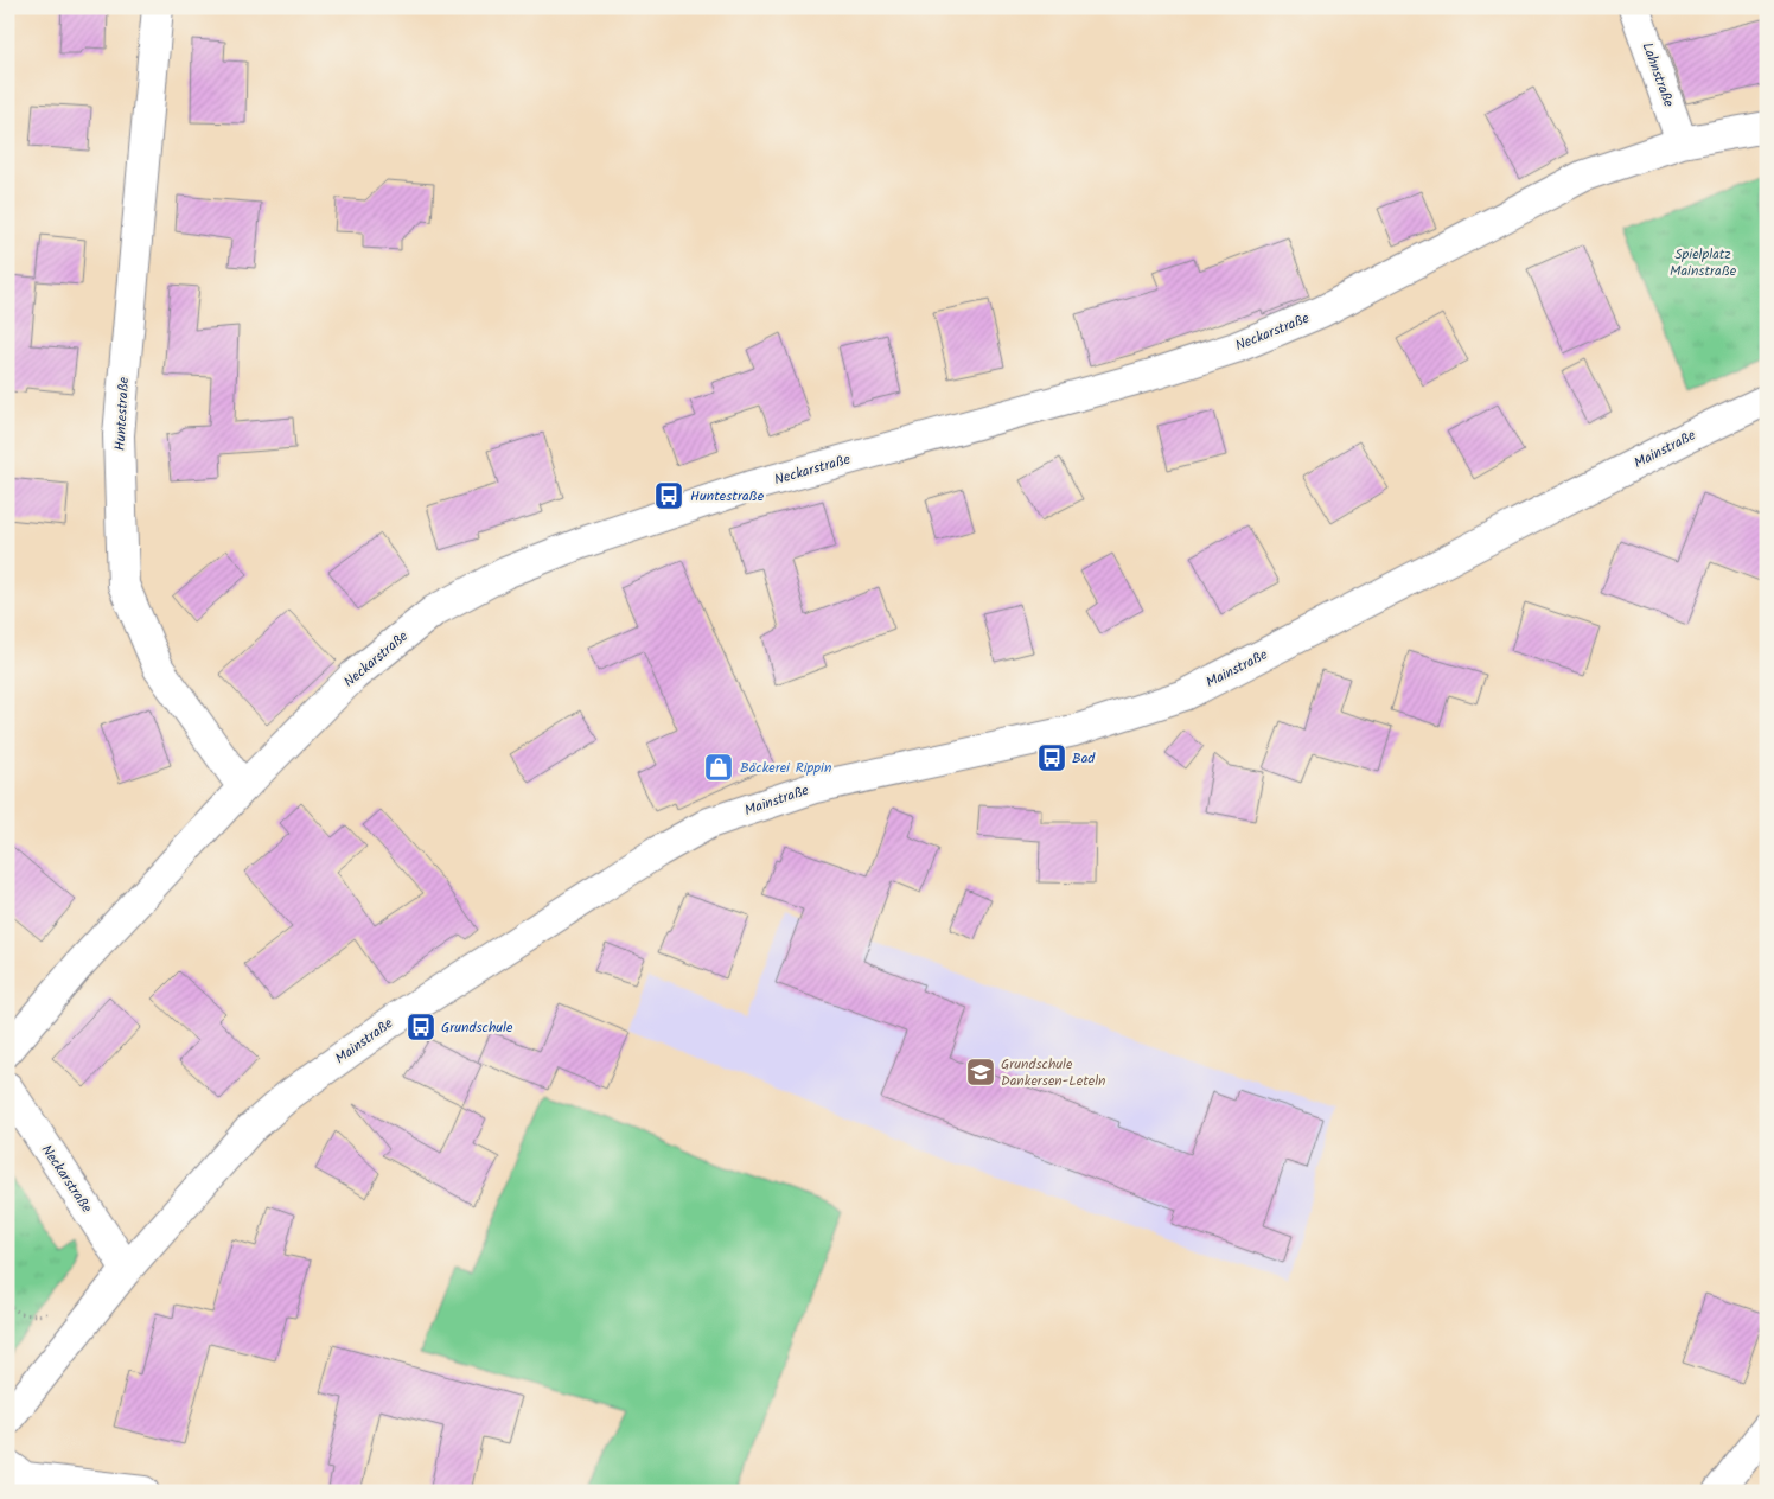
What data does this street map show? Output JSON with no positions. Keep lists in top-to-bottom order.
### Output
{
  "streets": {
    "street": [
      "Lahnstraße",
      "Neckarstraße",
      "Huntestraße",
      "Mainstraße"
    ]
  },
  "crossings": [
    ["Lahnstraße", "Neckarstraße"],
    ["Neckarstraße", "Huntestraße"],
    ["Neckarstraße", "Mainstraße"]
  ],
  "parks": ["Spielplatz Mainstraße"],
  "places": {
    "bus stop": ["Huntestraße", "Bad", "Grundschule"],
    "shop": ["Bäckerei Rippin"],
    "school or university": ["Grundschule Dankersen-Leteln"]
  }
}
